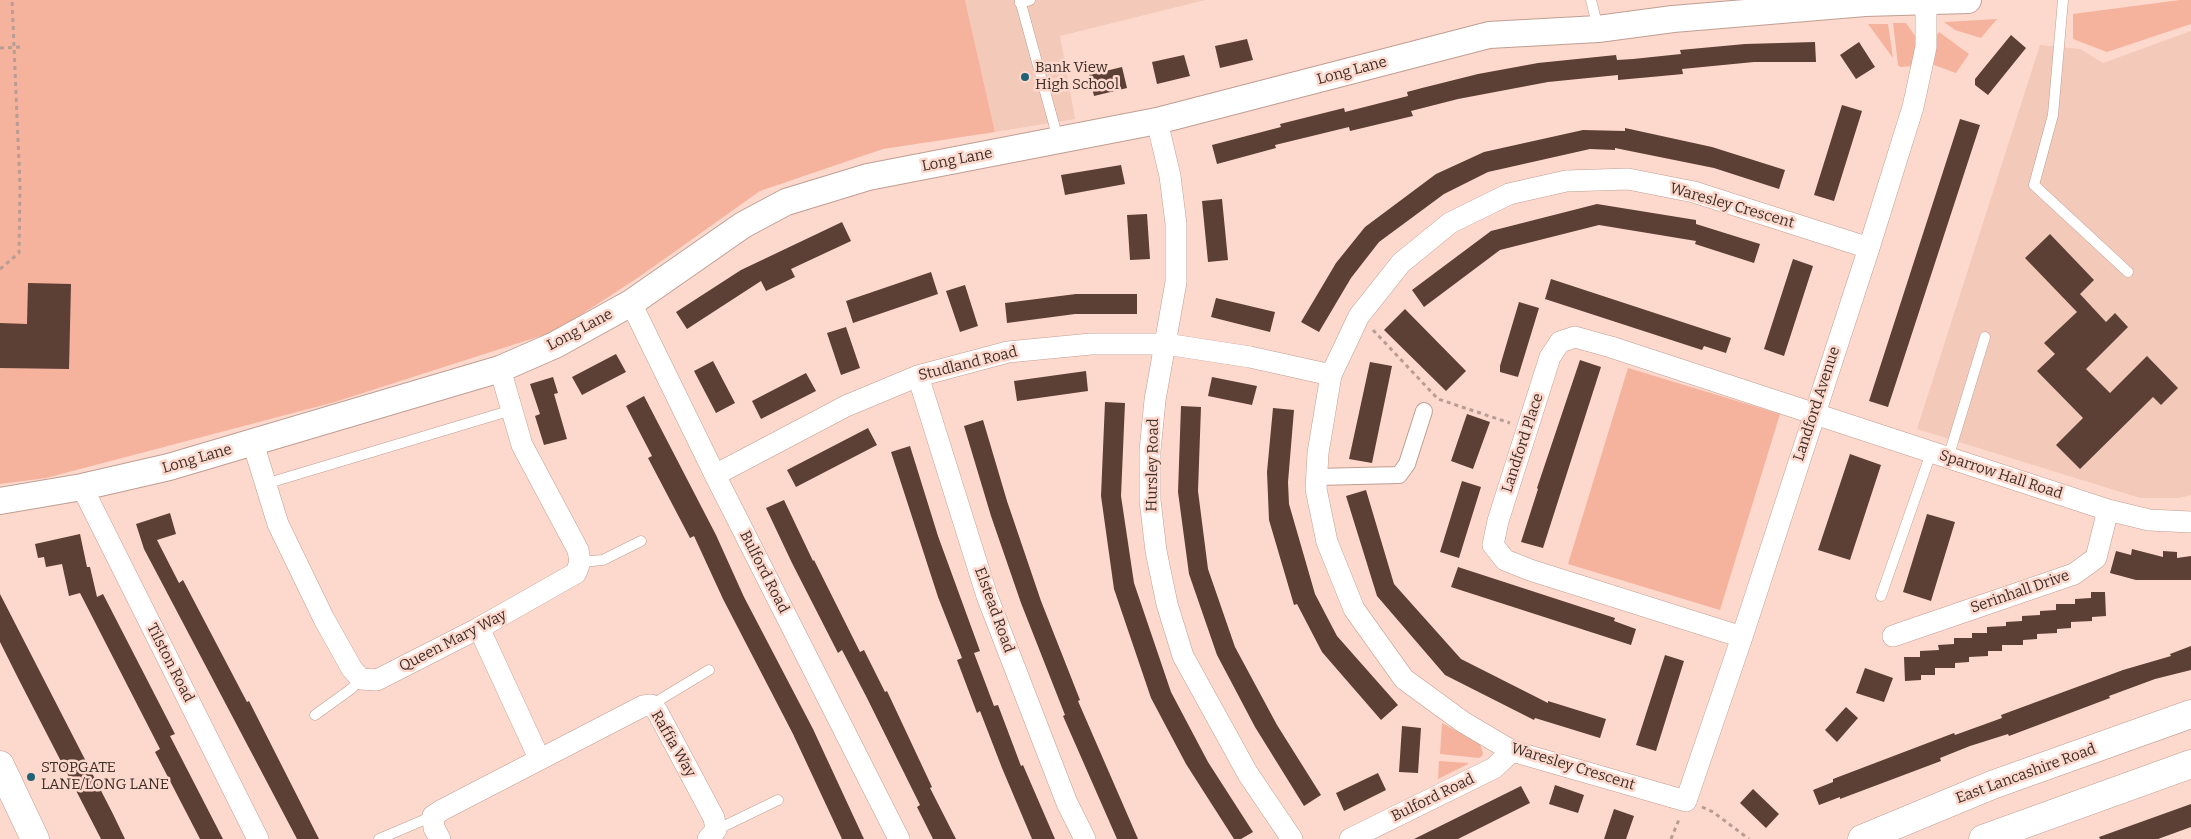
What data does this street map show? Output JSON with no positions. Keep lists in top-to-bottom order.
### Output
{
  "streets": {
    "main road": ["East Lancashire Road"],
    "street": [
      "Long Lane",
      "Waresley Crescent",
      "Studland Road",
      "Landford Avenue",
      "Landford Place",
      "Hursley Road",
      "Sparrow Hall Road",
      "Bulford Road",
      "Serinhall Drive",
      "Elstead Road",
      "Queen Mary Way",
      "Tilston Road",
      "Raffia Way"
    ]
  },
  "crossings": [
    ["Long Lane", "Landford Avenue"],
    ["Long Lane", "Hursley Road"],
    ["Long Lane", "Bulford Road"],
    ["Long Lane", "Tilston Road"],
    ["Waresley Crescent", "Studland Road"],
    ["Waresley Crescent", "Landford Avenue"],
    ["Waresley Crescent", "Bulford Road"],
    ["Studland Road", "Hursley Road"],
    ["Studland Road", "Bulford Road"],
    ["Studland Road", "Elstead Road"],
    ["Landford Avenue", "Landford Place"],
    ["Landford Avenue", "Sparrow Hall Road"],
    ["Landford Place", "Sparrow Hall Road"],
    ["Sparrow Hall Road", "Serinhall Drive"]
  ],
  "places": ["Bank View High School", "STOPGATE LANE/LONG LANE"]
}
